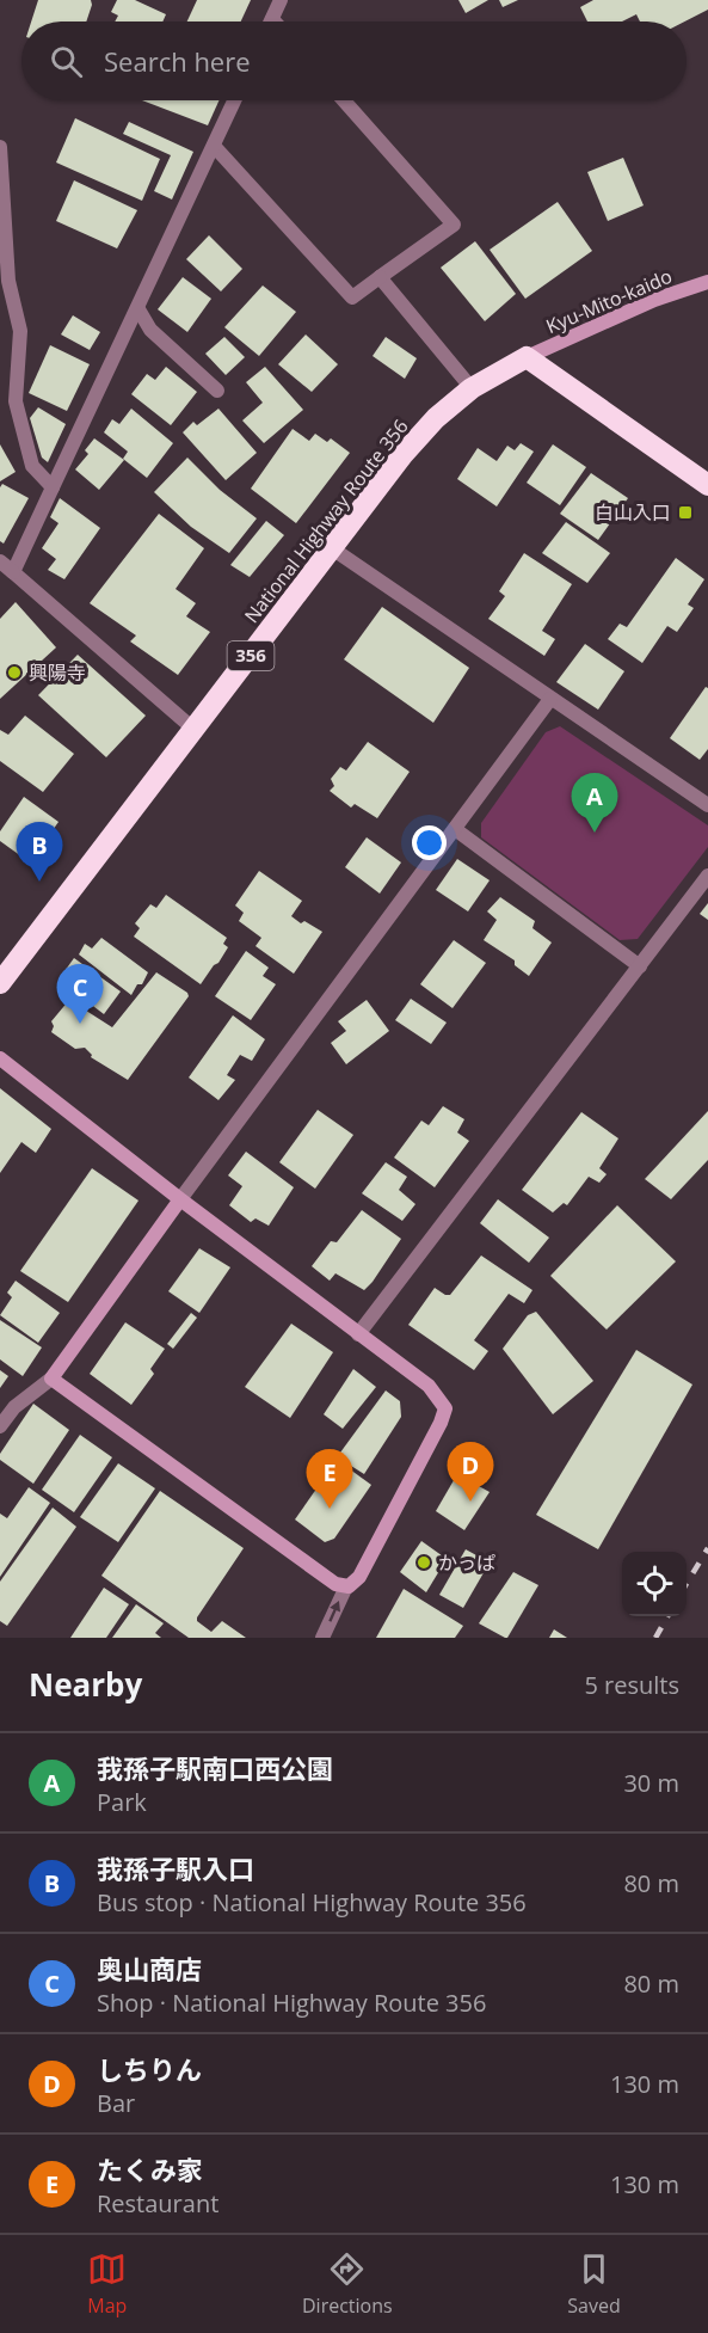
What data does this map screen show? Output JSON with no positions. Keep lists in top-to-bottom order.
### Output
{
  "streets": {
    "highway": ["National Highway Route 356", "356"],
    "street": ["Kyu-Mito-kaido"]
  },
  "crossings": [
    ["Kyu-Mito-kaido", "National Highway Route 356"]
  ],
  "places": {
    "transit": ["白山入口"],
    "other": ["興陽寺", "かっぱ"]
  },
  "page": {
    "search": "Search here",
    "pins": [
      "A",
      "B",
      "C",
      "D",
      "E"
    ],
    "heading": ["Nearby", "5 results"],
    "list": [
      {
        "mark": "A",
        "name": "我孫子駅南口西公園",
        "note": "Park",
        "value": "30 m"
      },
      {
        "mark": "B",
        "name": "我孫子駅入口",
        "note": "Bus stop · National Highway Route 356",
        "value": "80 m"
      },
      {
        "mark": "C",
        "name": "奥山商店",
        "note": "Shop · National Highway Route 356",
        "value": "80 m"
      },
      {
        "mark": "D",
        "name": "しちりん",
        "note": "Bar",
        "value": "130 m"
      },
      {
        "mark": "E",
        "name": "たくみ家",
        "note": "Restaurant",
        "value": "130 m"
      }
    ],
    "nav": ["Map", "Directions", "Saved"]
  }
}
